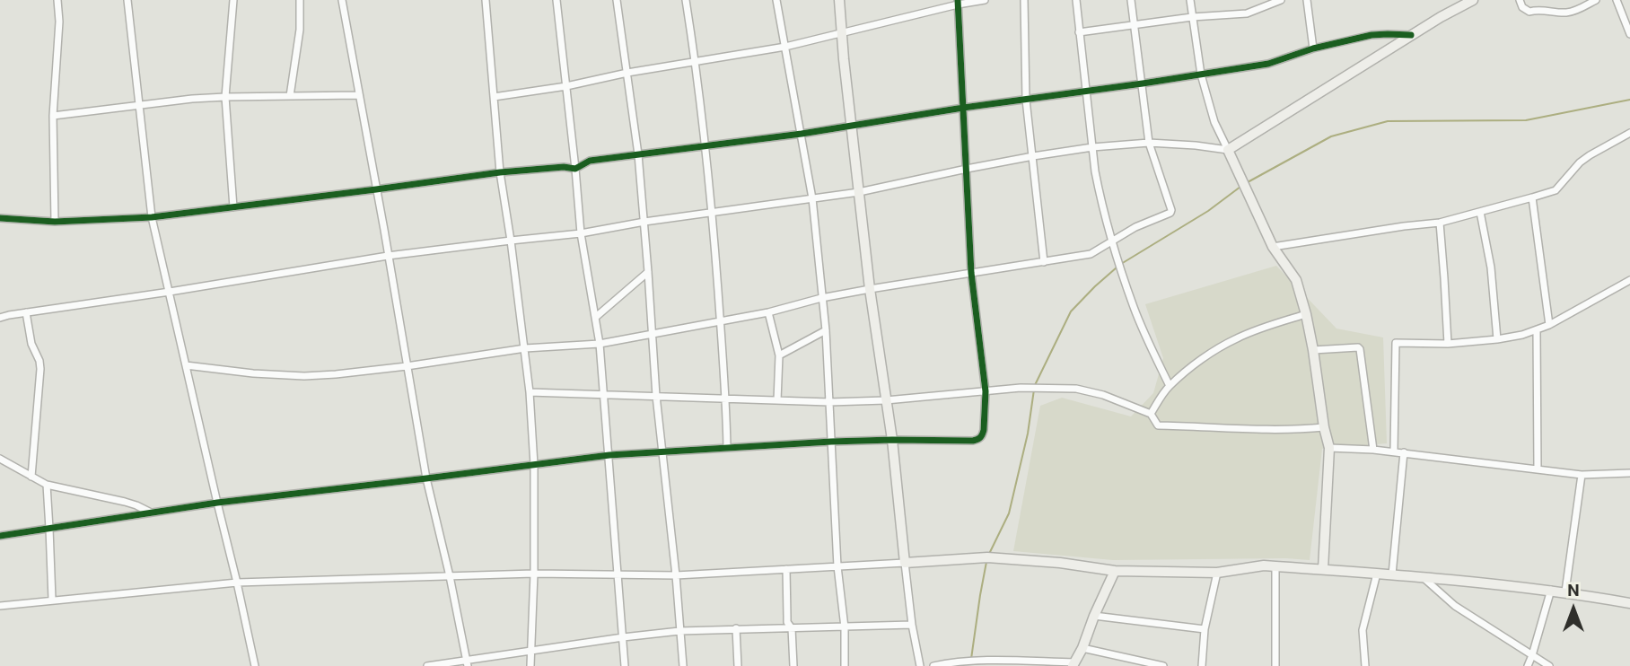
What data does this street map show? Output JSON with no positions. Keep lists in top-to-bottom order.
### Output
{
  "north": "top"
}
